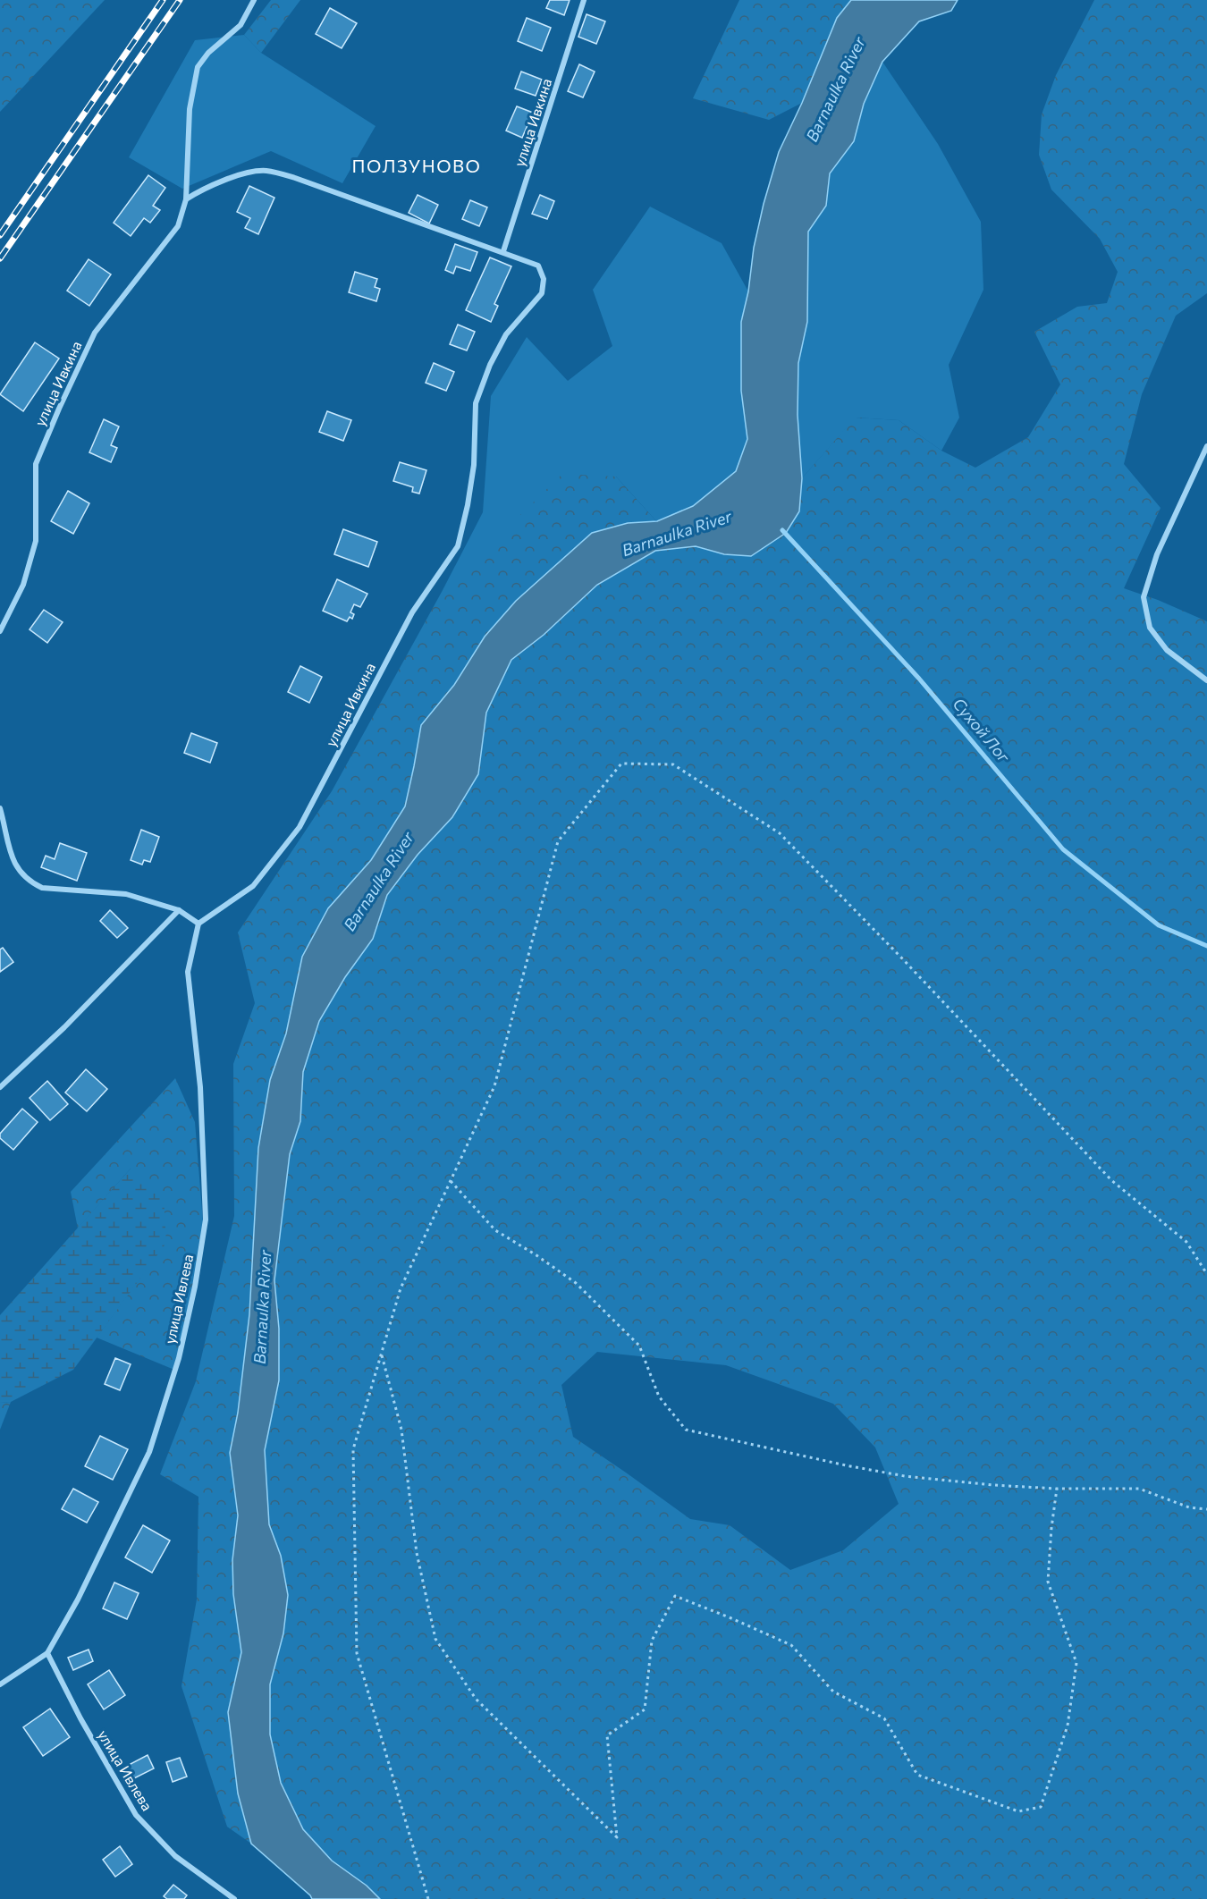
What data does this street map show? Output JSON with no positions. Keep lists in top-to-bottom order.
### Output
{
  "streets": {
    "street": ["улица Ивкина", "улица Ивлева"]
  },
  "crossings": [
    ["улица Ивкина", "улица Ивлева"]
  ],
  "districts": ["ПОЛЗУНОВО"],
  "water": ["Barnaulka River", "Сухой Лог"]
}
